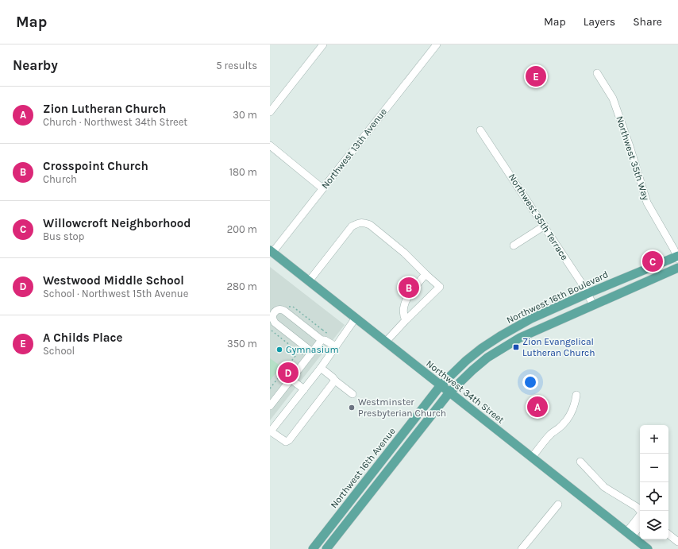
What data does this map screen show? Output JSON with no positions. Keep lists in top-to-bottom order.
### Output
{
  "streets": {
    "main road": ["Northwest 16th Boulevard", "Northwest 34th Street", "Northwest 16th Avenue"],
    "street": ["Northwest 13th Avenue", "Northwest 35th Way", "Northwest 35th Terrace"]
  },
  "crossings": [
    ["Northwest 13th Avenue", "Northwest 34th Street"],
    ["Northwest 35th Way", "Northwest 16th Boulevard"],
    ["Northwest 35th Terrace", "Northwest 16th Boulevard"],
    ["Northwest 16th Boulevard", "Northwest 34th Street"],
    ["Northwest 16th Boulevard", "Northwest 16th Avenue"],
    ["Northwest 34th Street", "Northwest 16th Avenue"]
  ],
  "places": {
    "transit": ["Zion Evangelical Lutheran Church"],
    "other": ["Gymnasium", "Westminster Presbyterian Church"]
  },
  "page": {
    "header": "Map",
    "nav": ["Map", "Layers", "Share"],
    "heading": ["Nearby", "5 results"],
    "pins": [
      "E",
      "C",
      "B",
      "D",
      "A"
    ],
    "list": [
      {
        "mark": "A",
        "name": "Zion Lutheran Church",
        "note": "Church · Northwest 34th Street",
        "value": "30 m"
      },
      {
        "mark": "B",
        "name": "Crosspoint Church",
        "note": "Church",
        "value": "180 m"
      },
      {
        "mark": "C",
        "name": "Willowcroft Neighborhood",
        "note": "Bus stop",
        "value": "200 m"
      },
      {
        "mark": "D",
        "name": "Westwood Middle School",
        "note": "School · Northwest 15th Avenue",
        "value": "280 m"
      },
      {
        "mark": "E",
        "name": "A Childs Place",
        "note": "School",
        "value": "350 m"
      }
    ],
    "map_buttons": ["+", "−"]
  }
}
